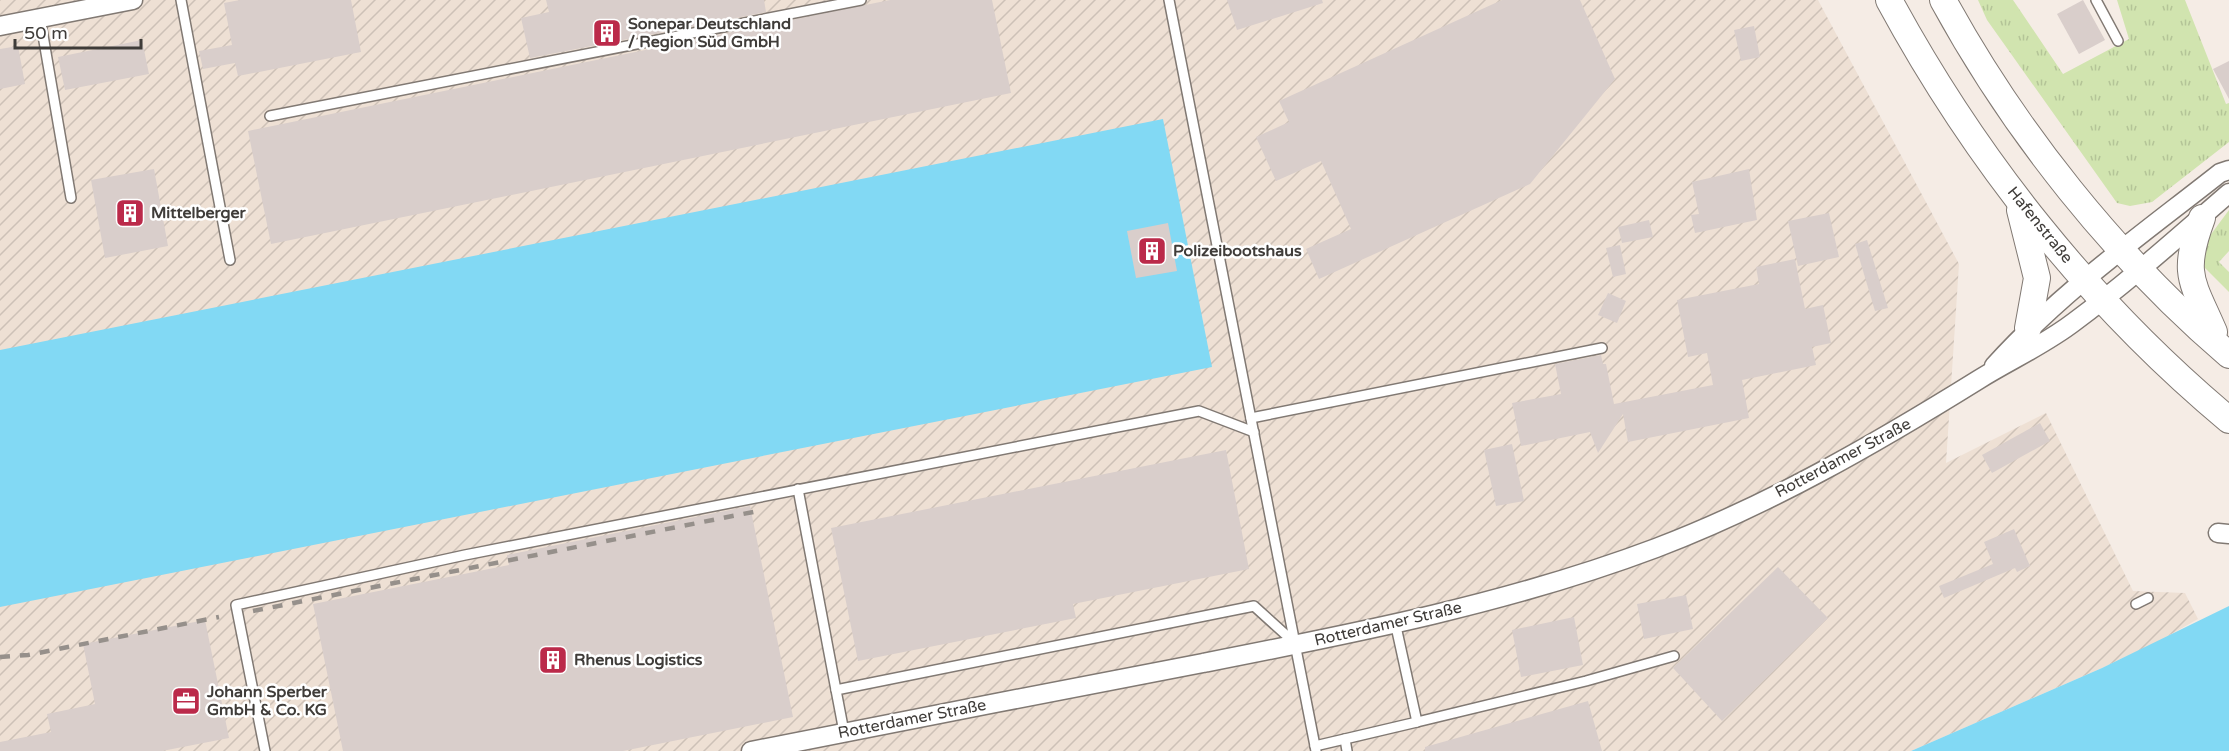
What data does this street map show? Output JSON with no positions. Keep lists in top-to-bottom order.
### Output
{
  "streets": {
    "main road": ["Hafenstraße"],
    "street": ["Rotterdamer Straße"]
  },
  "crossings": [
    ["Hafenstraße", "Rotterdamer Straße"]
  ],
  "places": {
    "building": [
      "Sonepar Deutschland / Region Süd GmbH",
      "Mittelberger",
      "Polizeibootshaus",
      "Rhenus Logistics"
    ],
    "office": ["Johann Sperber GmbH & Co. KG"]
  },
  "scale_bar": "50 m"
}
